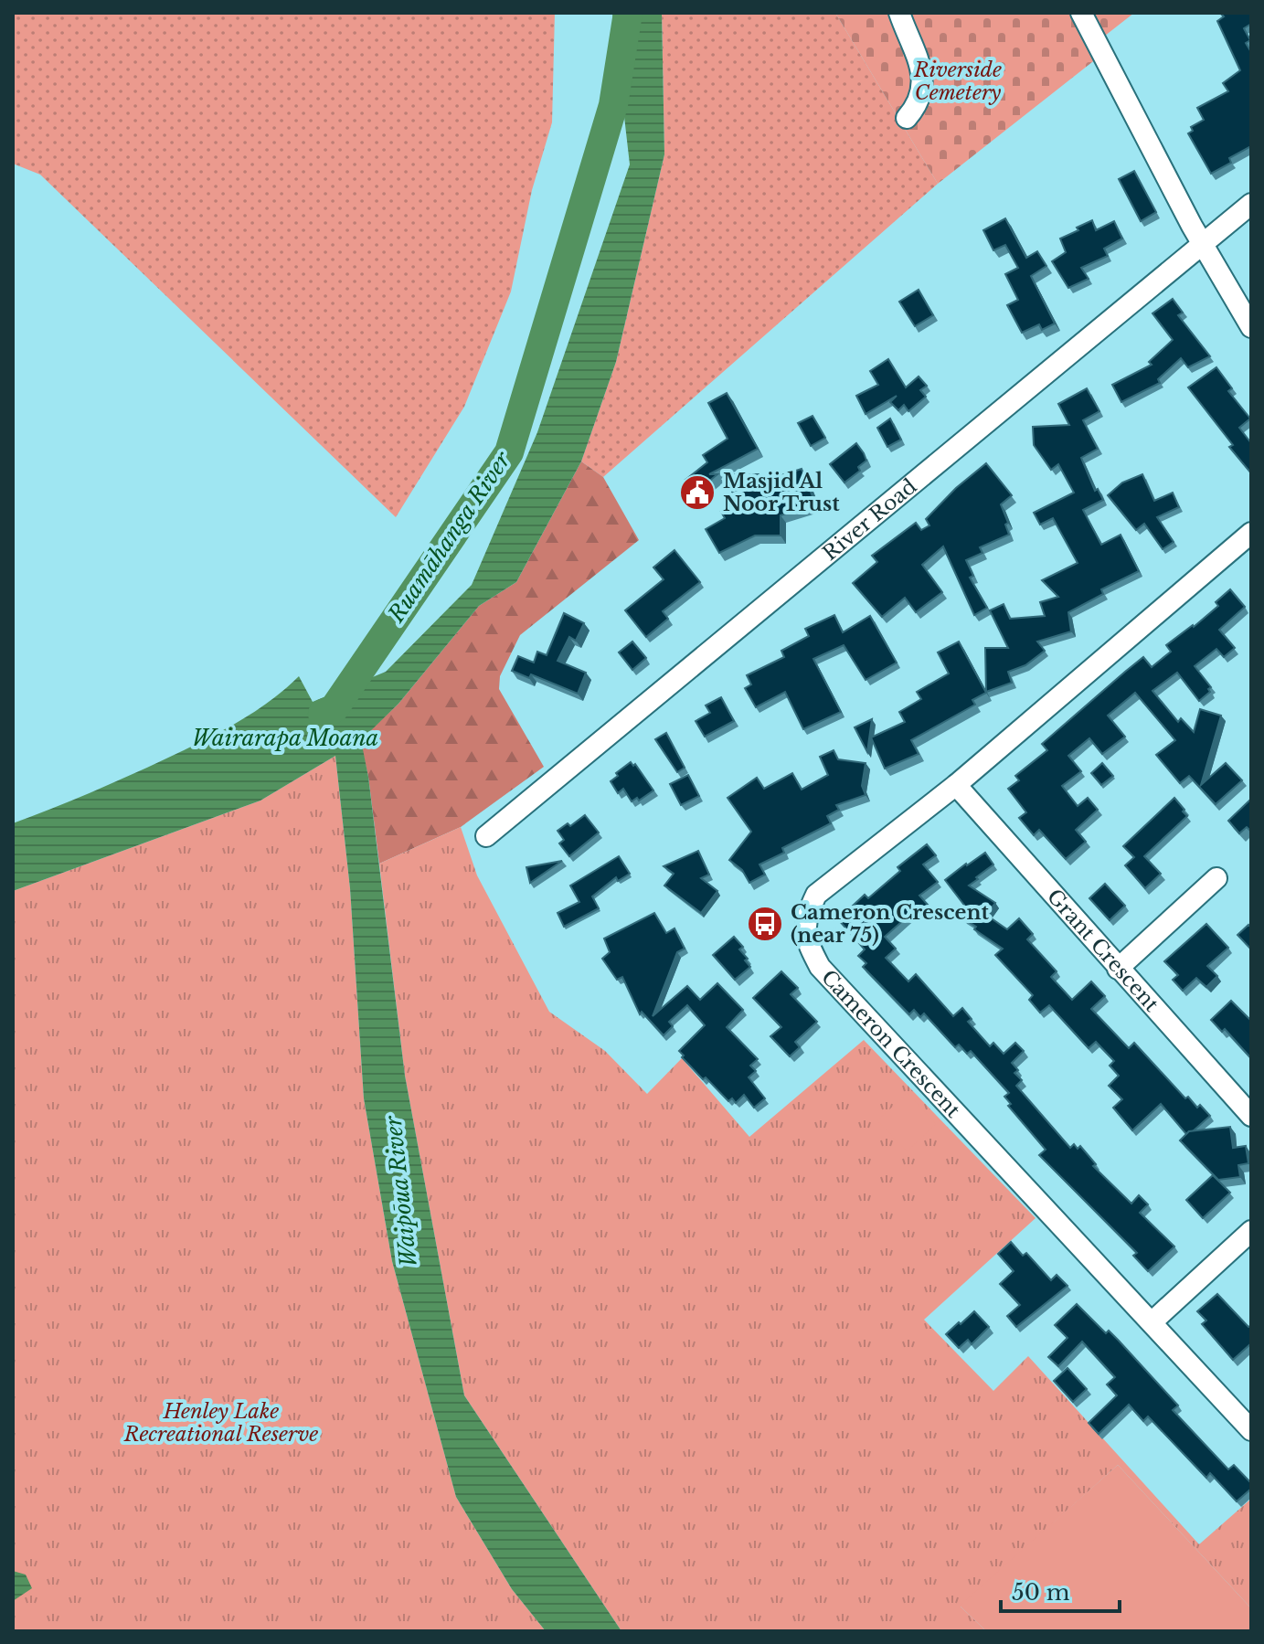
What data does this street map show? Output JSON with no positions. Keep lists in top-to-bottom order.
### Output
{
  "streets": {
    "street": ["River Road", "Grant Crescent", "Cameron Crescent"]
  },
  "crossings": [
    ["Grant Crescent", "Cameron Crescent"]
  ],
  "water": ["Ruamāhanga River", "Wairarapa Moana", "Waipōua River"],
  "parks": ["Riverside Cemetery", "Henley Lake Recreational Reserve"],
  "places": {
    "public building": ["Masjid Al Noor Trust"],
    "bus stop": ["Cameron Crescent (near 75)"]
  },
  "scale_bar": "50 m"
}
